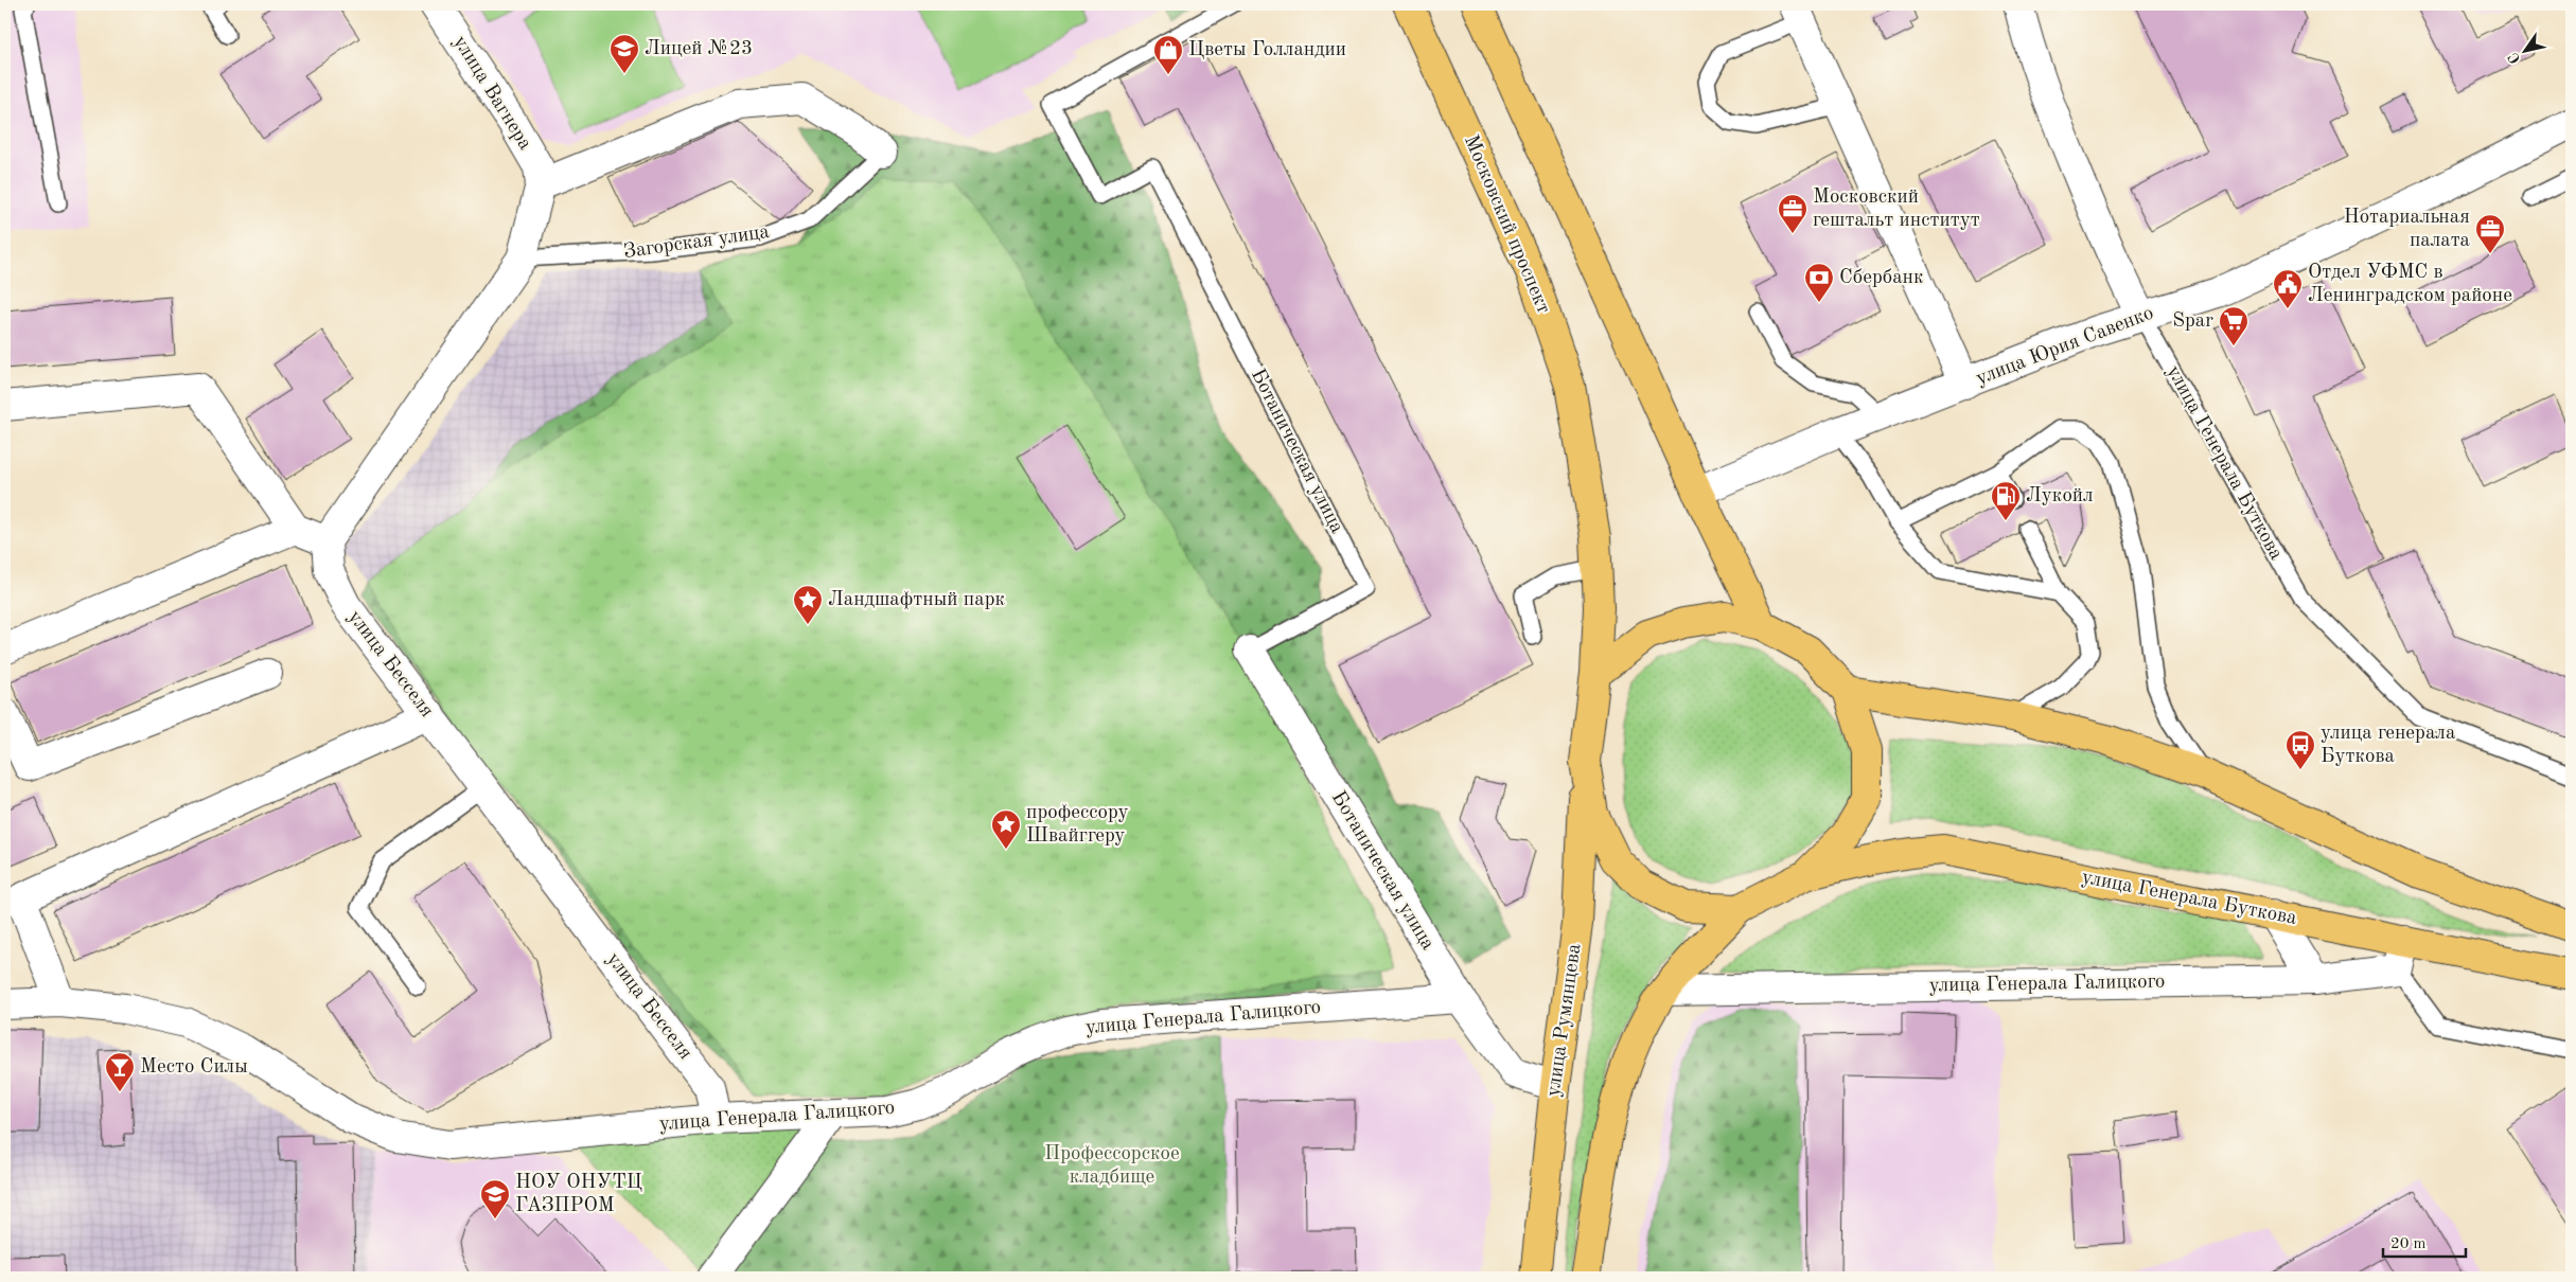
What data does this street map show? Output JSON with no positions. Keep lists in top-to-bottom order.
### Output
{
  "streets": {
    "main road": ["Московский проспект", "улица Генерала Буткова", "улица Румянцева"],
    "street": [
      "улица Вагнера",
      "Загорская улица",
      "улица Юрия Савенко",
      "Ботаническая улица",
      "улица Бесселя",
      "улица Генерала Галицкого"
    ]
  },
  "crossings": [
    ["улица Вагнера", "Загорская улица"],
    ["Московский проспект", "улица Генерала Буткова"],
    ["Московский проспект", "улица Румянцева"],
    ["улица Юрия Савенко", "улица Генерала Буткова"],
    ["Ботаническая улица", "улица Генерала Галицкого"],
    ["улица Бесселя", "улица Генерала Галицкого"]
  ],
  "parks": ["Профессорское кладбище"],
  "places": {
    "school or university": ["Лицей №23", "НОУ ОНУТЦ ГАЗПРОМ"],
    "shop": ["Цветы Голландии"],
    "office": ["Московский гештальт институт", "Нотариальная палата"],
    "bank": ["Сбербанк"],
    "public building": ["Отдел УФМС в Ленинградском районе"],
    "supermarket": ["Spar"],
    "fuel station": ["Лукойл"],
    "place": ["Ландшафтный парк", "профессору Швайггеру"],
    "bus stop": ["улица генерала Буткова"],
    "bar": ["Место Силы"]
  },
  "scale_bar": "20 m",
  "north": "bottom left"
}
